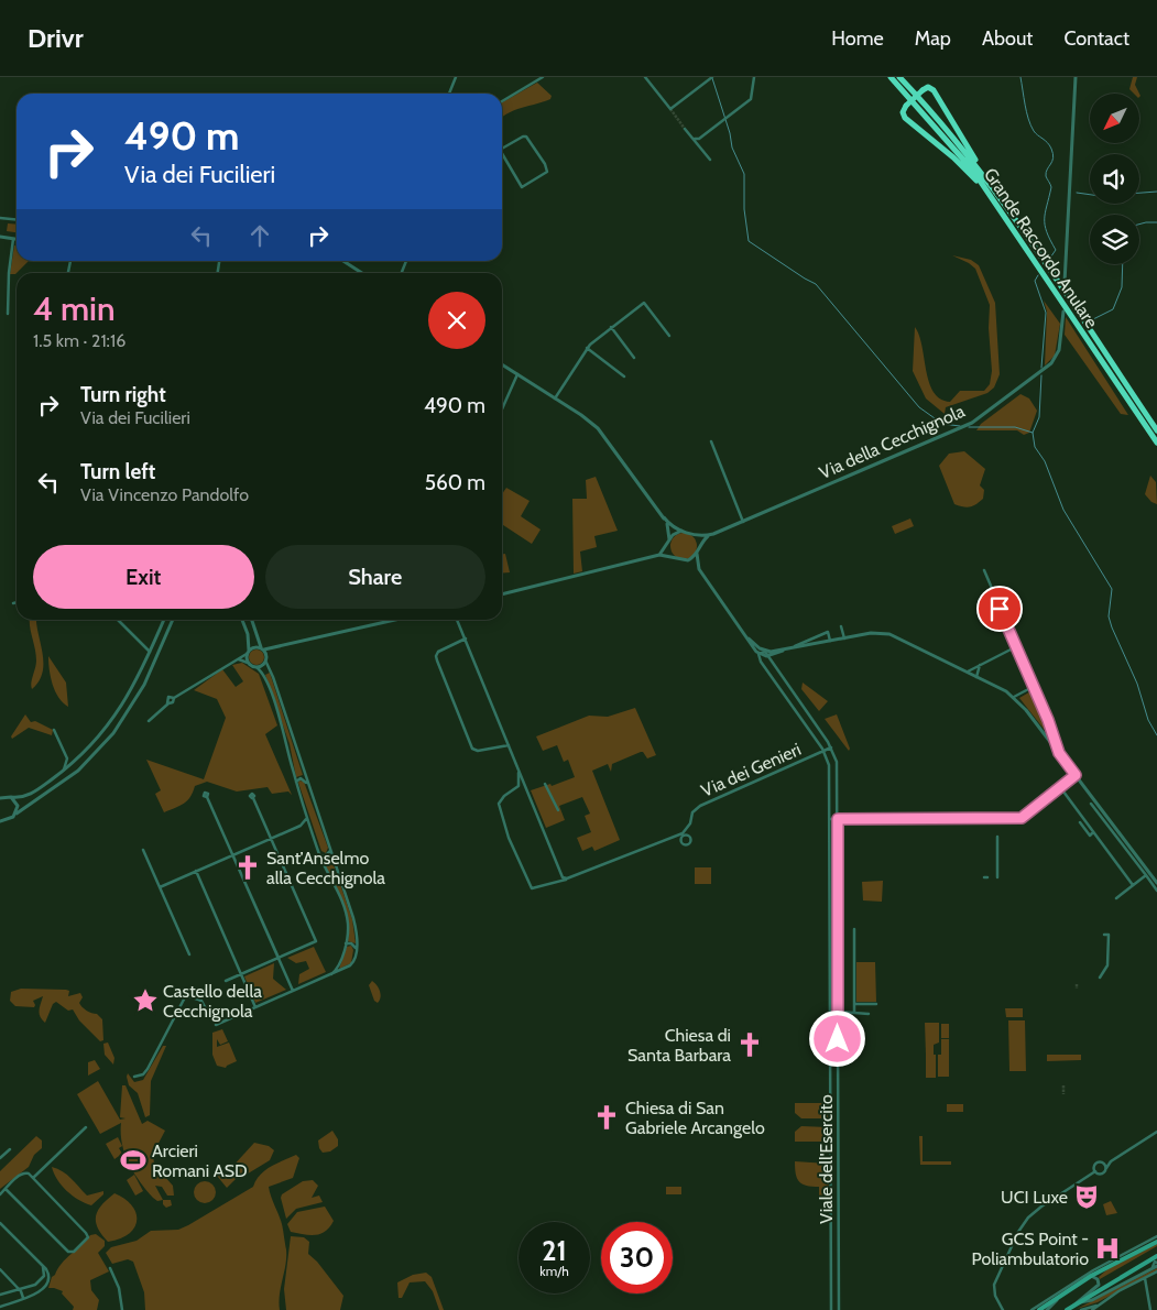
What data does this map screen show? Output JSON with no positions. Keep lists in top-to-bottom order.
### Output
{
  "streets": {
    "highway": ["Grande Raccordo Anulare"],
    "street": ["Via della Cecchignola", "Via dei Genieri", "Viale dell'Esercito"]
  },
  "crossings": [
    ["Via dei Genieri", "Viale dell'Esercito"]
  ],
  "places": {
    "church": ["Sant’Anselmo alla Cecchignola", "Chiesa di Santa Barbara", "Chiesa di San Gabriele Arcangelo"],
    "place": ["Castello della Cecchignola"],
    "sports": ["Arcieri Romani ASD"],
    "theatre": ["UCI Luxe"],
    "hospital": ["GCS Point - Poliambulatorio"]
  },
  "north": "bottom left",
  "page": {
    "header": "Drivr",
    "nav": [
      "Home",
      "Map",
      "About",
      "Contact"
    ],
    "turn": ["490 m", "Via dei Fucilieri"],
    "heading": ["4 min", "1.5 km · 21:16"],
    "list": [
      {
        "name": "Turn right",
        "note": "Via dei Fucilieri",
        "value": "490 m"
      },
      {
        "name": "Turn left",
        "note": "Via Vincenzo Pandolfo",
        "value": "560 m"
      }
    ],
    "buttons": ["Exit", "Share"],
    "speed": "21 km/h",
    "limit": "30"
  }
}
